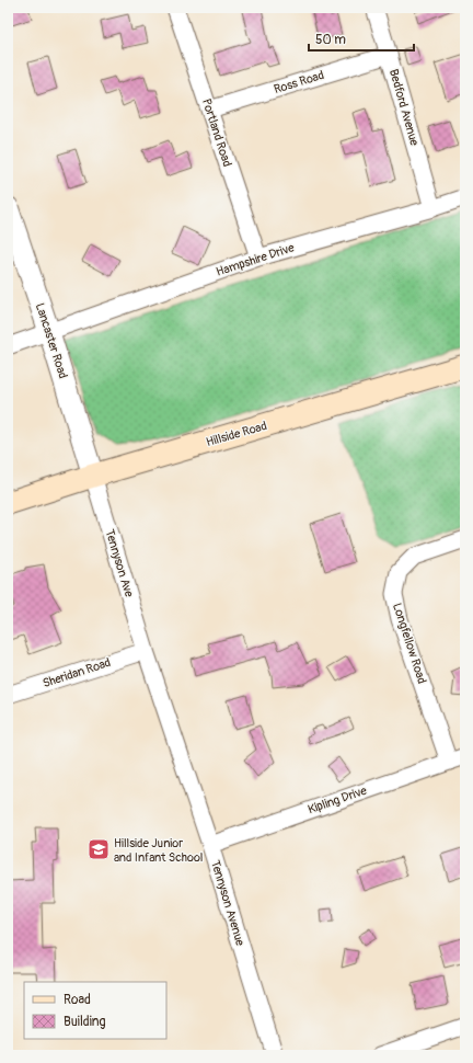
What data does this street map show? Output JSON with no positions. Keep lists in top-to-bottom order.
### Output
{
  "streets": {
    "main road": ["Hillside Road"],
    "street": [
      "Ross Road",
      "Bedford Avenue",
      "Portland Road",
      "Hampshire Drive",
      "Lancaster Road",
      "Tennyson Ave",
      "Longfellow Road",
      "Sheridan Road",
      "Kipling Drive",
      "Tennyson Avenue"
    ]
  },
  "crossings": [
    ["Ross Road", "Bedford Avenue"],
    ["Ross Road", "Portland Road"],
    ["Bedford Avenue", "Hampshire Drive"],
    ["Portland Road", "Hampshire Drive"],
    ["Hampshire Drive", "Lancaster Road"],
    ["Lancaster Road", "Hillside Road"],
    ["Lancaster Road", "Tennyson Ave"],
    ["Hillside Road", "Tennyson Ave"],
    ["Tennyson Ave", "Sheridan Road"],
    ["Tennyson Ave", "Tennyson Avenue"],
    ["Longfellow Road", "Kipling Drive"],
    ["Sheridan Road", "Tennyson Avenue"],
    ["Kipling Drive", "Tennyson Avenue"]
  ],
  "places": {
    "school or university": ["Hillside Junior and Infant School"]
  },
  "legend": ["Road", "Building"],
  "scale_bar": "50 m"
}
